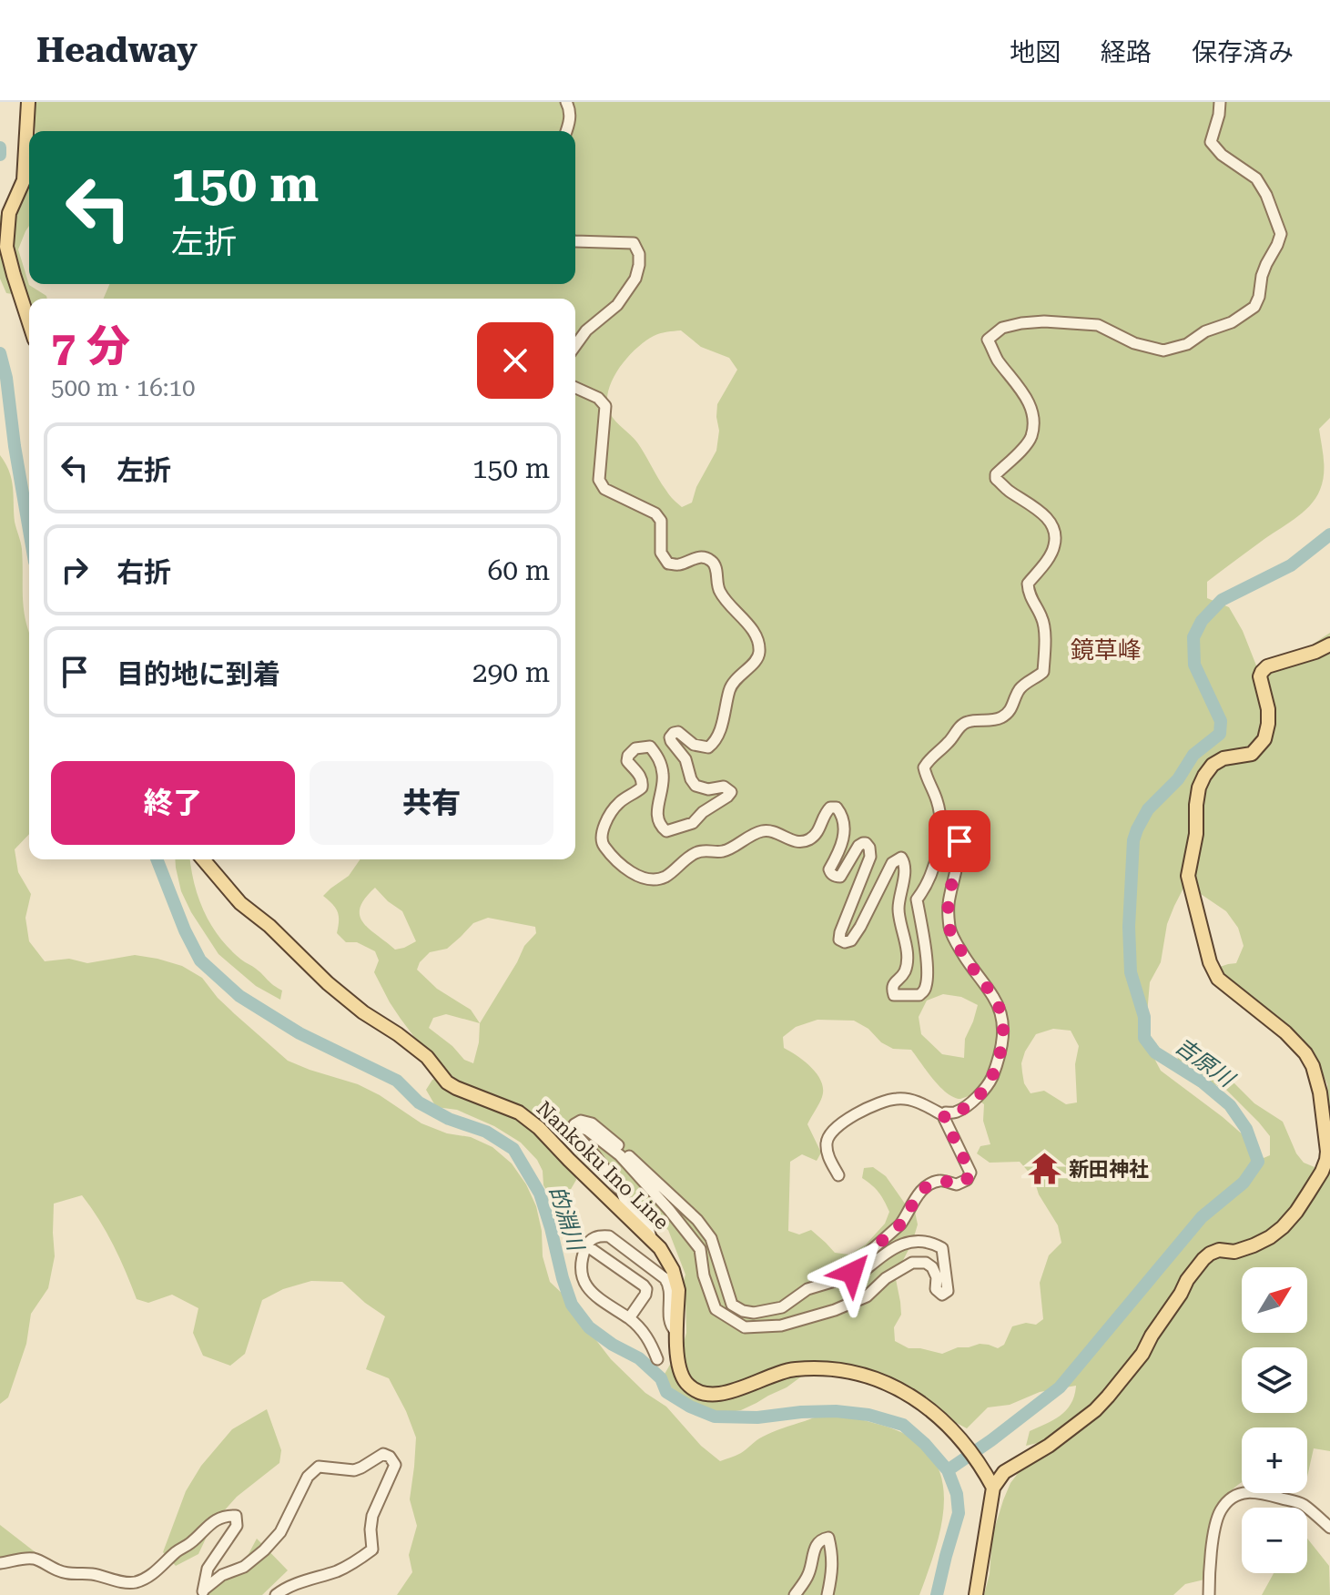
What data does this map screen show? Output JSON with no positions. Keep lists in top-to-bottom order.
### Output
{
  "streets": {
    "main road": ["Nankoku Ino Line"]
  },
  "districts": ["鏡草峰"],
  "water": ["吉原川", "的淵川"],
  "places": {
    "temple": ["新田神社"]
  },
  "north": "top right",
  "page": {
    "header": "Headway",
    "nav": ["地図", "経路", "保存済み"],
    "turn": ["150 m", "左折"],
    "heading": ["7 分", "500 m · 16:10"],
    "list": [
      {
        "name": "左折",
        "value": "150 m"
      },
      {
        "name": "右折",
        "value": "60 m"
      },
      {
        "name": "目的地に到着",
        "value": "290 m"
      }
    ],
    "buttons": ["終了", "共有"],
    "map_buttons": ["+", "−"]
  }
}
